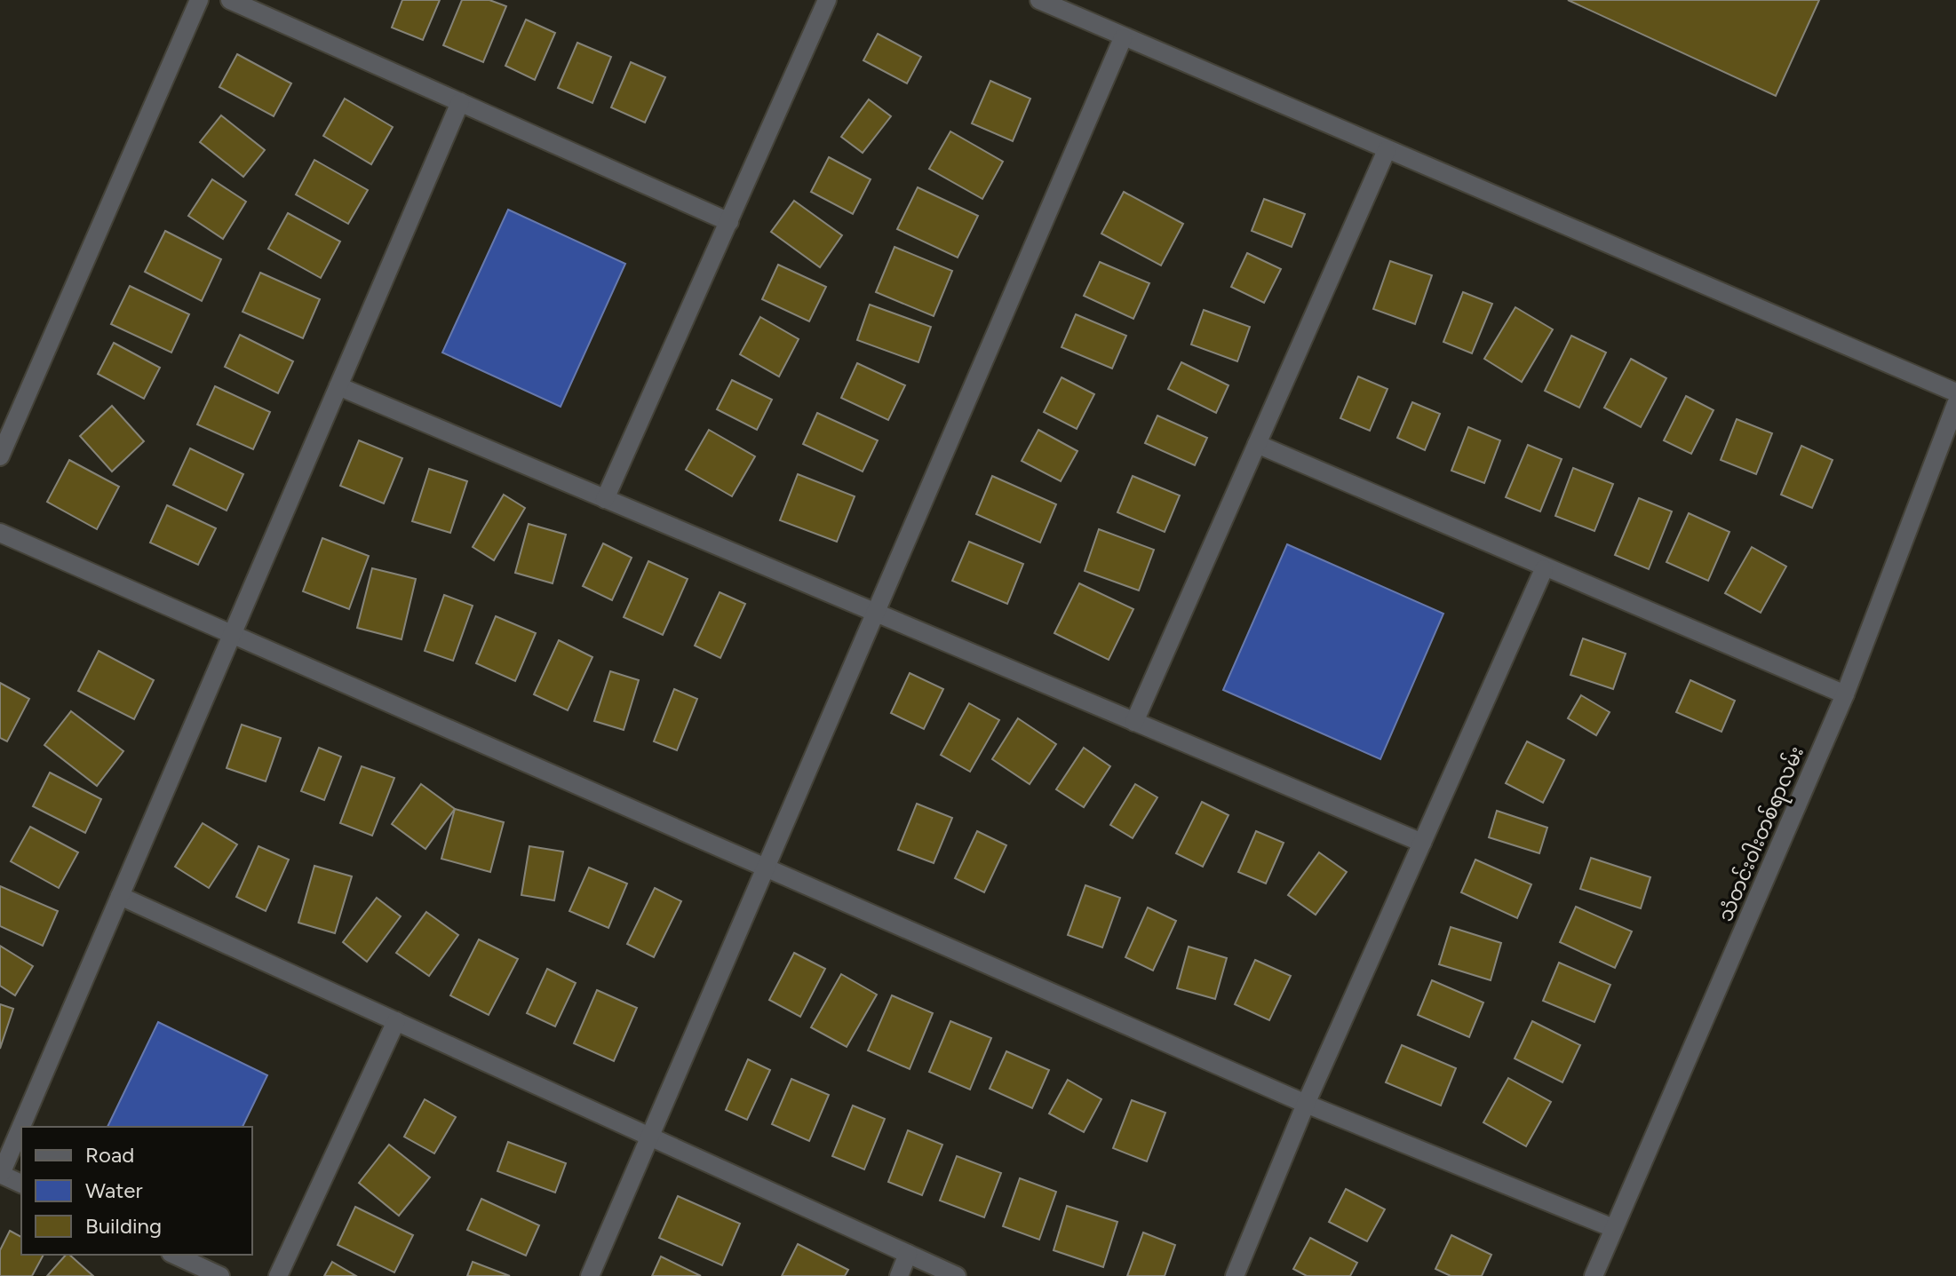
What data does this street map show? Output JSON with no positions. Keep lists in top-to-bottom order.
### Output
{
  "streets": {
    "street": ["သံတင်းဝါးတစ်ရာလမ်း"]
  },
  "legend": ["Road", "Water", "Building"]
}
